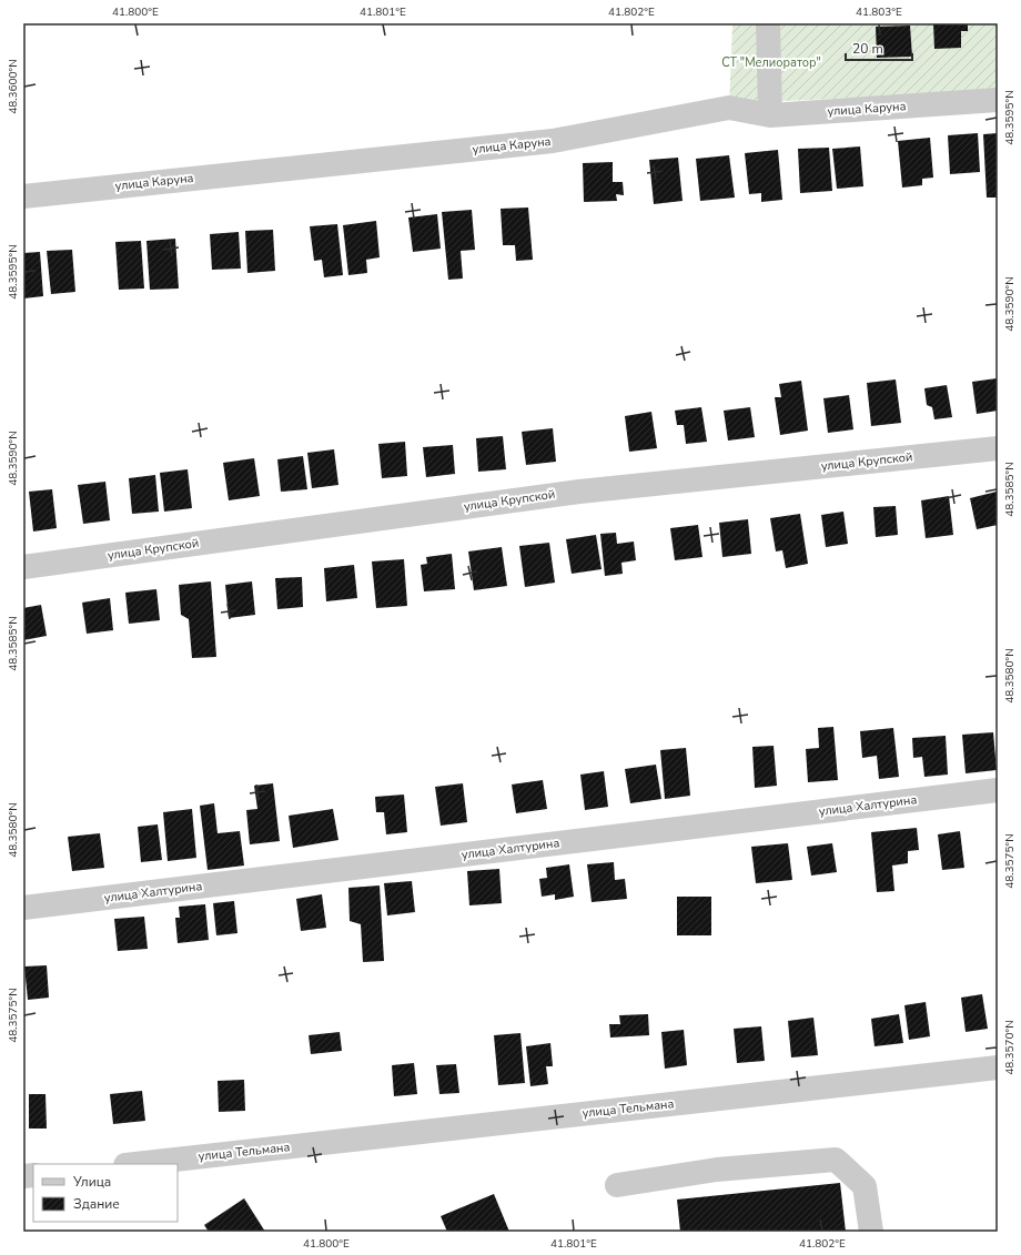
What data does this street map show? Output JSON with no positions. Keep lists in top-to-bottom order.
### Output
{
  "streets": {
    "street": [
      "улица Каруна",
      "улица Крупской",
      "улица Халтурина",
      "улица Тельмана"
    ]
  },
  "parks": ["СТ \"Мелиоратор\""],
  "legend": ["Улица", "Здание"],
  "scale_bar": "20 m",
  "coordinates": [
    "41.800°E",
    "41.801°E",
    "41.802°E",
    "41.803°E",
    "48.3600°N",
    "48.3595°N",
    "48.3590°N",
    "48.3585°N",
    "48.3580°N",
    "48.3575°N",
    "48.3570°N"
  ]
}
